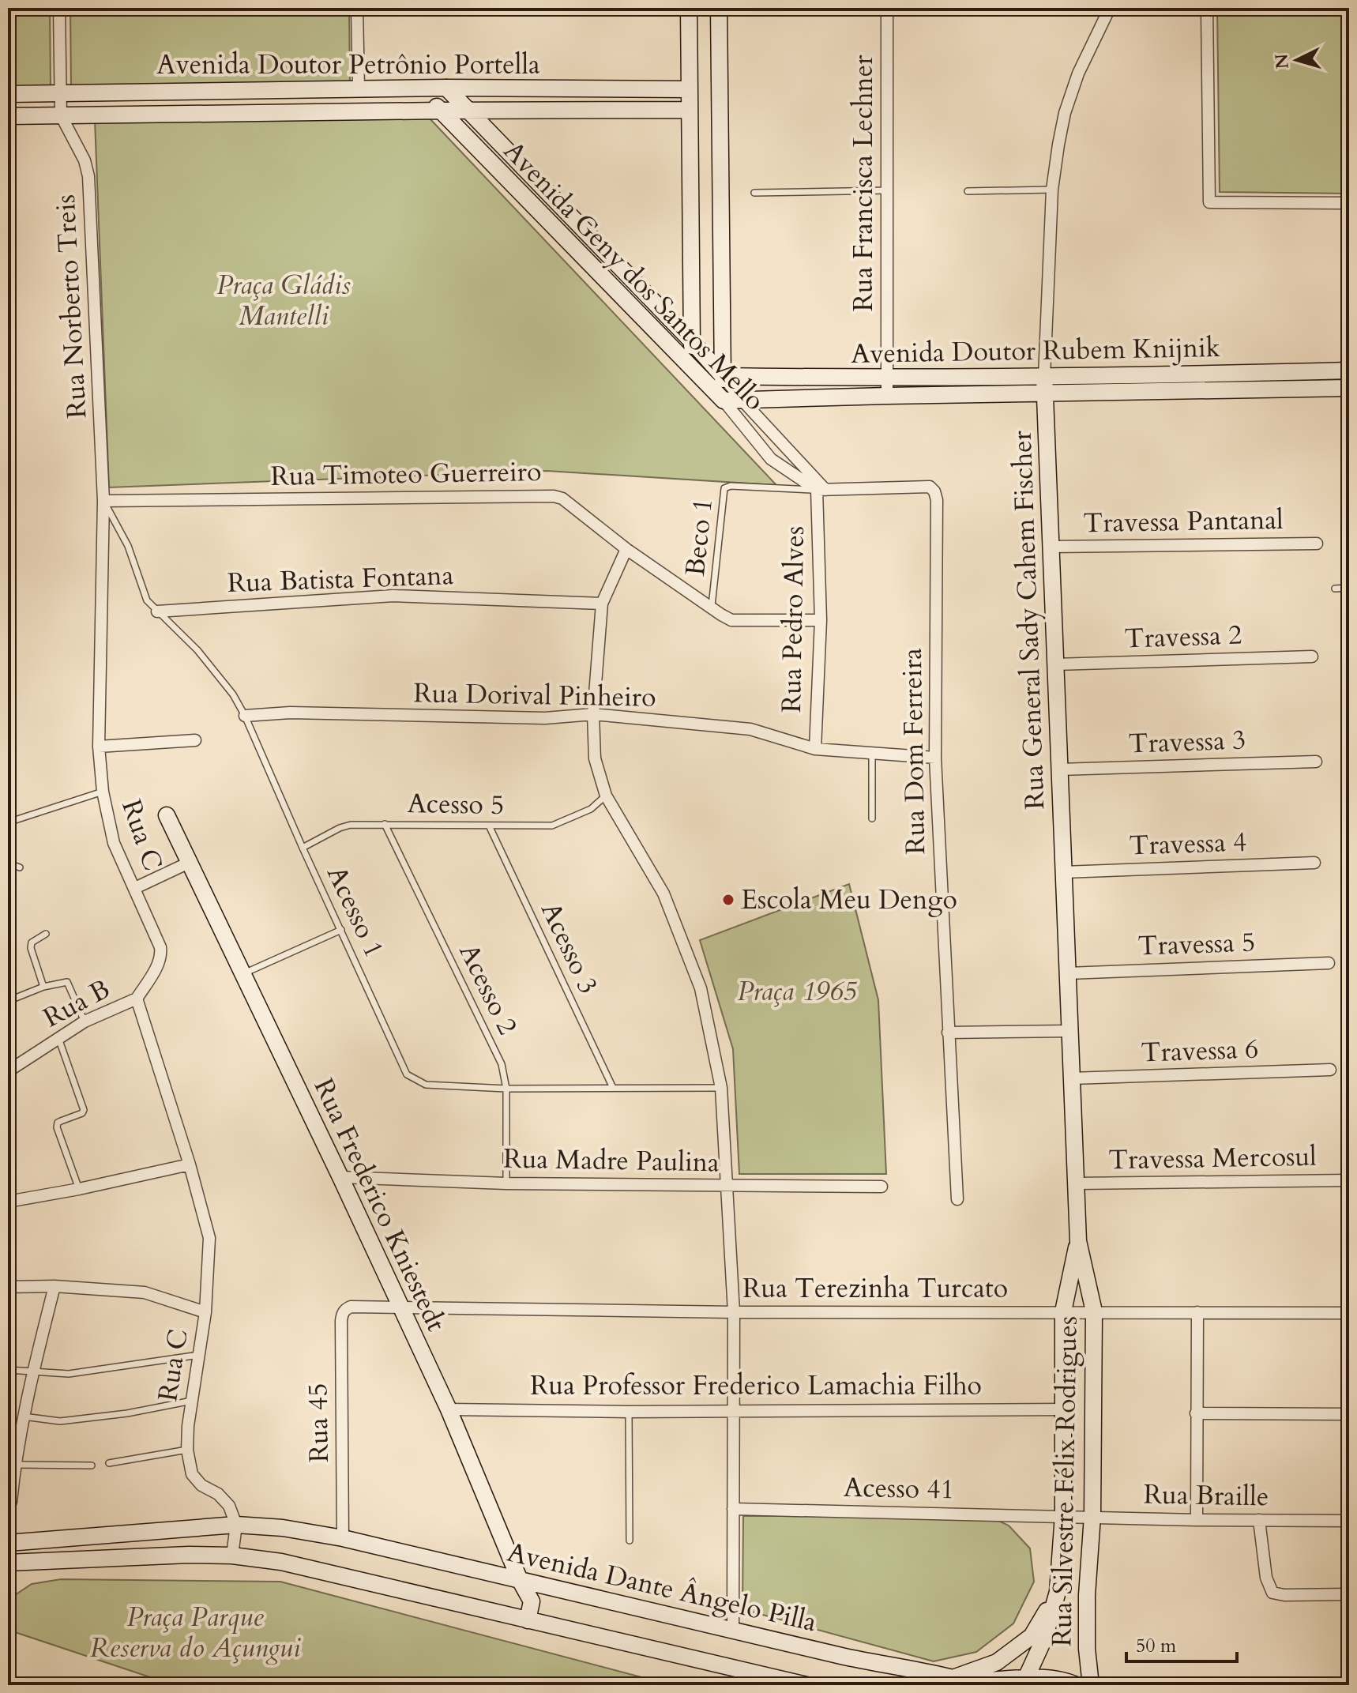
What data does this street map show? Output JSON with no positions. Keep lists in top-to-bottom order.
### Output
{
  "streets": {
    "street": [
      "Avenida Doutor Petrônio Portella",
      "Rua Francisca Lechner",
      "Avenida Geny dos Santos Mello",
      "Rua Norberto Treis",
      "Avenida Doutor Rubem Knijnik",
      "Rua Timoteo Guerreiro",
      "Travessa Pantanal",
      "Rua Batista Fontana",
      "Rua Pedro Alves",
      "Rua General Sady Cahem Fischer",
      "Travessa 2",
      "Rua Dorival Pinheiro",
      "Travessa 3",
      "Rua Dom Ferreira",
      "Rua C",
      "Travessa 4",
      "Travessa 5",
      "Rua B",
      "Travessa 6",
      "Travessa Mercosul",
      "Rua Madre Paulina",
      "Rua Frederico Kniestedt",
      "Rua Terezinha Turcato",
      "Rua Professor Frederico Lamachia Filho",
      "Rua 45",
      "Rua Silvestre Félix Rodrigues",
      "Acesso 41",
      "Rua Braille",
      "Avenida Dante Ângelo Pilla"
    ],
    "lane": [
      "Beco 1",
      "Acesso 5",
      "Acesso 1",
      "Acesso 3",
      "Acesso 2"
    ]
  },
  "crossings": [
    ["Avenida Doutor Petrônio Portella", "Avenida Geny dos Santos Mello"],
    ["Avenida Doutor Petrônio Portella", "Rua Norberto Treis"],
    ["Rua Francisca Lechner", "Avenida Doutor Rubem Knijnik"],
    ["Avenida Geny dos Santos Mello", "Avenida Doutor Rubem Knijnik"],
    ["Avenida Geny dos Santos Mello", "Beco 1"],
    ["Avenida Geny dos Santos Mello", "Rua Pedro Alves"],
    ["Avenida Geny dos Santos Mello", "Rua Dom Ferreira"],
    ["Rua Norberto Treis", "Rua Timoteo Guerreiro"],
    ["Rua Norberto Treis", "Rua C"],
    ["Rua Norberto Treis", "Acesso 1"],
    ["Avenida Doutor Rubem Knijnik", "Rua General Sady Cahem Fischer"],
    ["Rua Timoteo Guerreiro", "Beco 1"],
    ["Rua Timoteo Guerreiro", "Rua Pedro Alves"],
    ["Rua Timoteo Guerreiro", "Rua C"],
    ["Rua Timoteo Guerreiro", "Acesso 1"],
    ["Travessa Pantanal", "Rua General Sady Cahem Fischer"],
    ["Beco 1", "Rua Pedro Alves"],
    ["Beco 1", "Rua Dom Ferreira"],
    ["Rua Batista Fontana", "Acesso 1"],
    ["Rua Pedro Alves", "Rua Dorival Pinheiro"],
    ["Rua Pedro Alves", "Rua Dom Ferreira"],
    ["Rua General Sady Cahem Fischer", "Travessa 2"],
    ["Rua General Sady Cahem Fischer", "Travessa 3"],
    ["Rua General Sady Cahem Fischer", "Travessa 4"],
    ["Rua General Sady Cahem Fischer", "Travessa 5"],
    ["Rua General Sady Cahem Fischer", "Travessa 6"],
    ["Rua General Sady Cahem Fischer", "Travessa Mercosul"],
    ["Rua General Sady Cahem Fischer", "Rua Silvestre Félix Rodrigues"],
    ["Rua Dorival Pinheiro", "Rua Dom Ferreira"],
    ["Rua Dorival Pinheiro", "Acesso 1"],
    ["Acesso 5", "Acesso 1"],
    ["Acesso 5", "Acesso 3"],
    ["Acesso 5", "Acesso 2"],
    ["Rua C", "Acesso 1"],
    ["Rua C", "Rua B"],
    ["Rua C", "Avenida Dante Ângelo Pilla"],
    ["Acesso 1", "Acesso 3"],
    ["Acesso 1", "Acesso 2"],
    ["Acesso 2", "Rua Madre Paulina"],
    ["Rua Madre Paulina", "Rua Frederico Kniestedt"],
    ["Rua Frederico Kniestedt", "Rua Terezinha Turcato"],
    ["Rua Frederico Kniestedt", "Rua Professor Frederico Lamachia Filho"],
    ["Rua Frederico Kniestedt", "Avenida Dante Ângelo Pilla"],
    ["Rua Terezinha Turcato", "Rua 45"],
    ["Rua Terezinha Turcato", "Rua Silvestre Félix Rodrigues"],
    ["Rua Professor Frederico Lamachia Filho", "Rua Silvestre Félix Rodrigues"],
    ["Rua 45", "Avenida Dante Ângelo Pilla"],
    ["Rua Silvestre Félix Rodrigues", "Acesso 41"],
    ["Rua Silvestre Félix Rodrigues", "Rua Braille"],
    ["Rua Silvestre Félix Rodrigues", "Avenida Dante Ângelo Pilla"],
    ["Acesso 41", "Rua Braille"]
  ],
  "parks": ["Praça Gládis Mantelli", "Praça 1965", "Praça Parque Reserva do Açungui"],
  "places": ["Escola Meu Dengo"],
  "scale_bar": "50 m",
  "north": "left"
}
